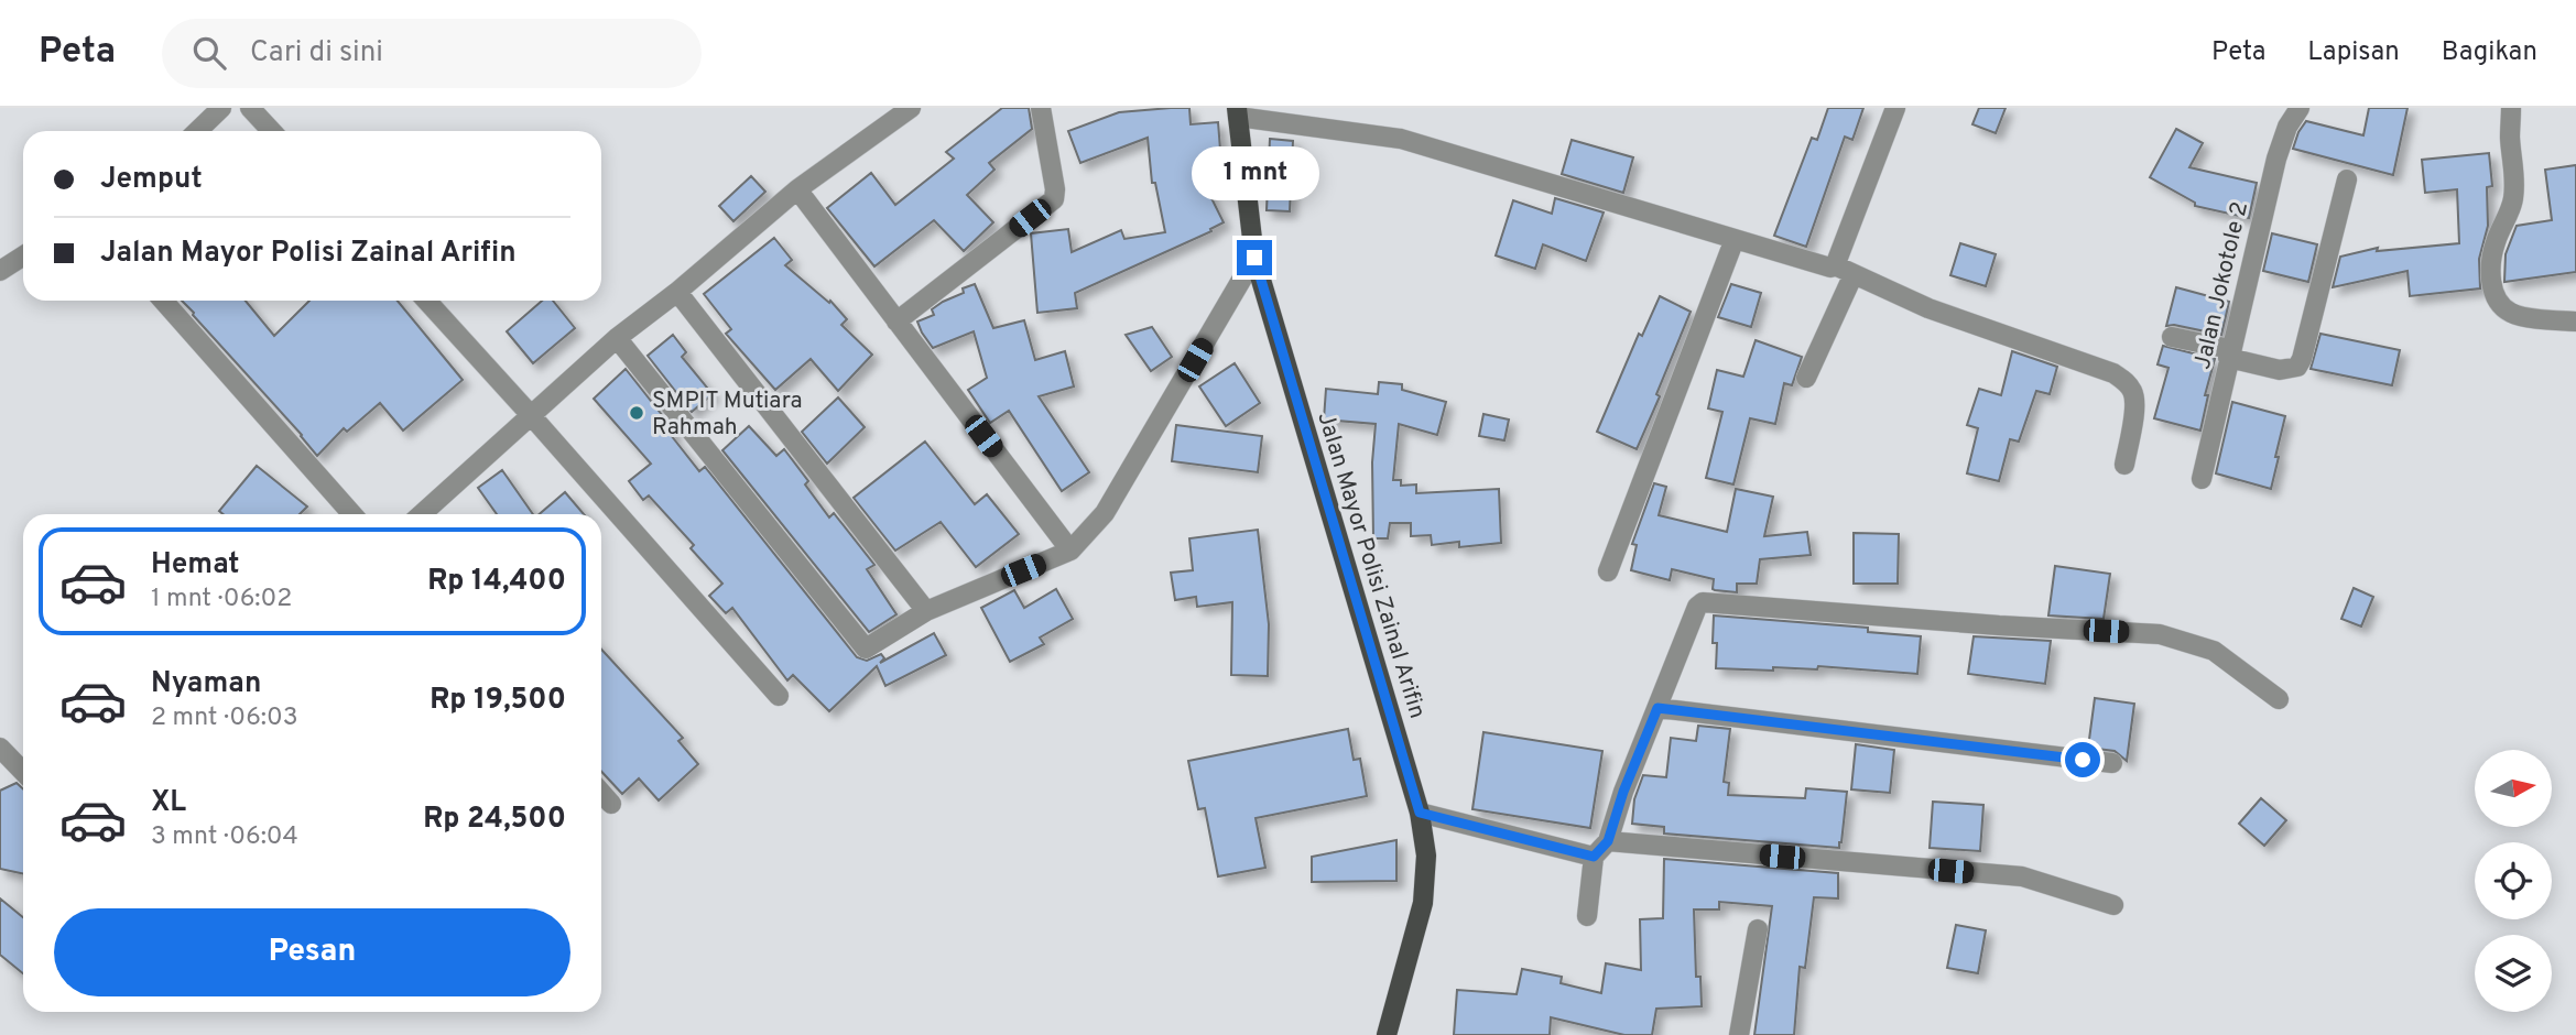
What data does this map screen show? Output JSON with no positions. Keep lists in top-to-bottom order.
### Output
{
  "streets": {
    "main road": ["Jalan Mayor Polisi Zainal Arifin"],
    "street": ["Jalan Jokotole 2"]
  },
  "places": ["SMPIT Mutiara Rahmah"],
  "north": "right",
  "page": {
    "header": "Peta",
    "search": "Cari di sini",
    "nav": ["Peta", "Lapisan", "Bagikan"],
    "banner": ["Jemput", "Jalan Mayor Polisi Zainal Arifin"],
    "bubble": "1 mnt",
    "list": [
      {
        "name": "Hemat",
        "note": "1 mnt · 06:02",
        "value": "Rp 14,400"
      },
      {
        "name": "Nyaman",
        "note": "2 mnt · 06:03",
        "value": "Rp 19,500"
      },
      {
        "name": "XL",
        "note": "3 mnt · 06:04",
        "value": "Rp 24,500"
      }
    ],
    "buttons": "Pesan"
  }
}
